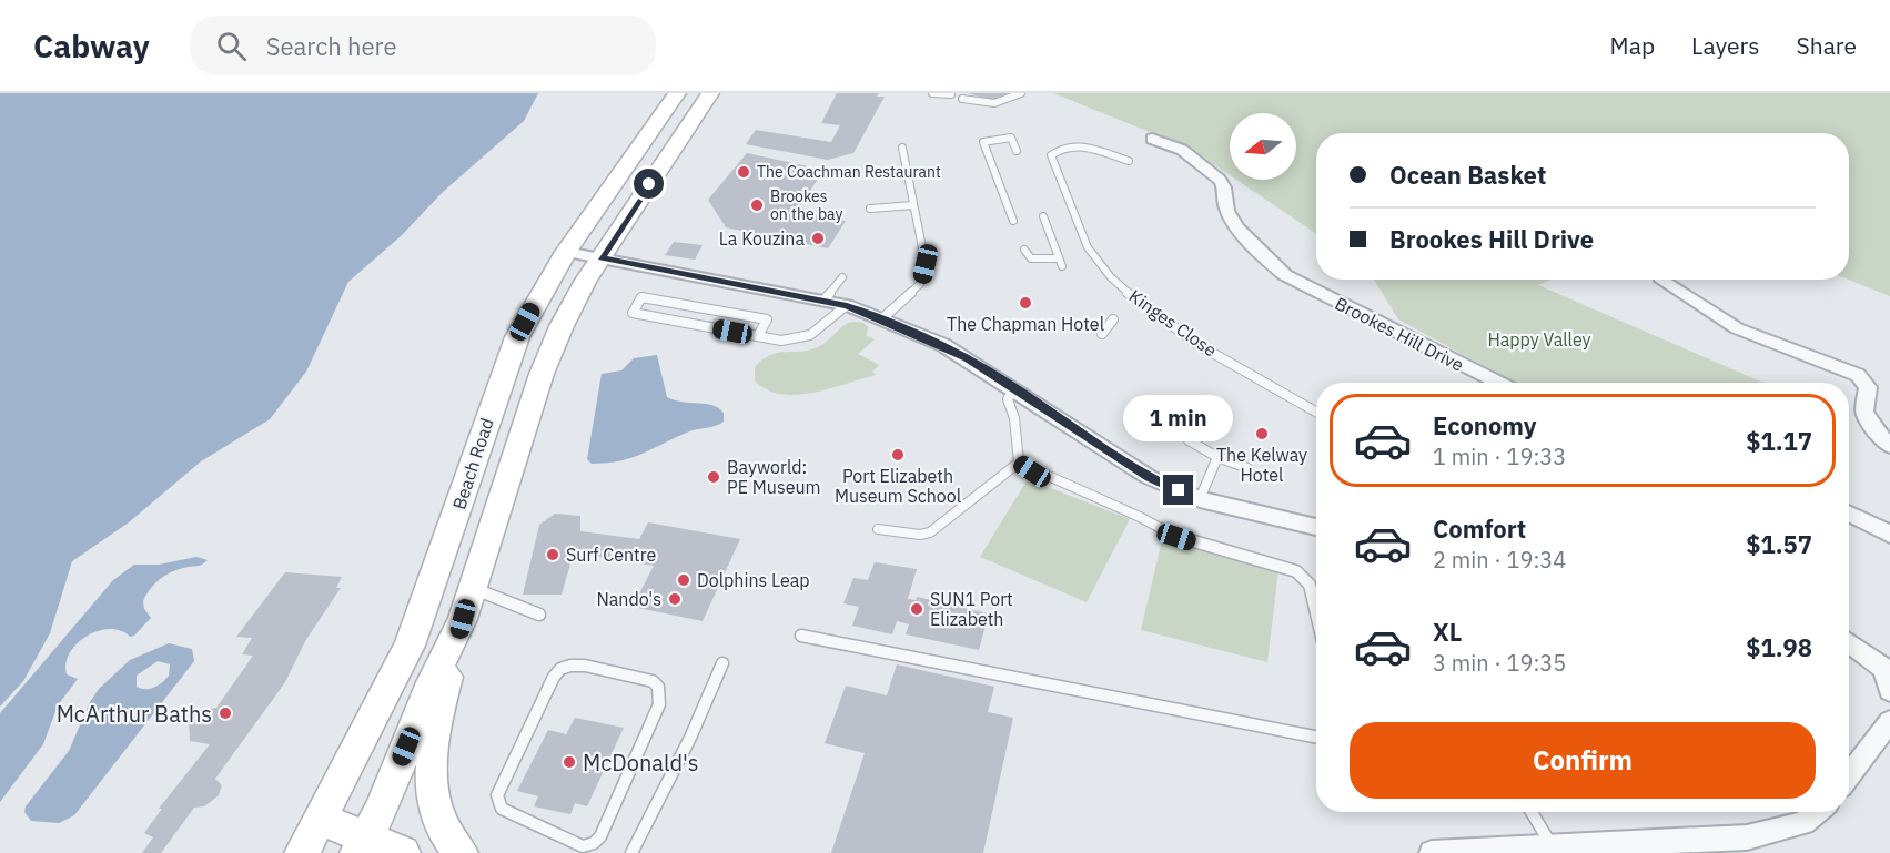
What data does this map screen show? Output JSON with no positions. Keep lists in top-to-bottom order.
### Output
{
  "streets": {
    "main road": ["Beach Road"],
    "street": ["Brookes Hill Drive"],
    "lane": ["Kinges Close"]
  },
  "parks": ["Happy Valley"],
  "places": [
    "The Coachman Restaurant",
    "Brookes on the bay",
    "La Kouzina",
    "The Chapman Hotel",
    "The Kelway Hotel",
    "Port Elizabeth Museum School",
    "Bayworld: PE Museum",
    "Surf Centre",
    "Dolphins Leap",
    "Nando's",
    "SUN1 Port Elizabeth",
    "McArthur Baths",
    "McDonald's"
  ],
  "north": "left",
  "page": {
    "header": "Cabway",
    "search": "Search here",
    "nav": ["Map", "Layers", "Share"],
    "banner": ["Ocean Basket", "Brookes Hill Drive"],
    "list": [
      {
        "name": "Economy",
        "note": "1 min · 19:33",
        "value": "$1.17"
      },
      {
        "name": "Comfort",
        "note": "2 min · 19:34",
        "value": "$1.57"
      },
      {
        "name": "XL",
        "note": "3 min · 19:35",
        "value": "$1.98"
      }
    ],
    "bubble": "1 min",
    "buttons": "Confirm"
  }
}
